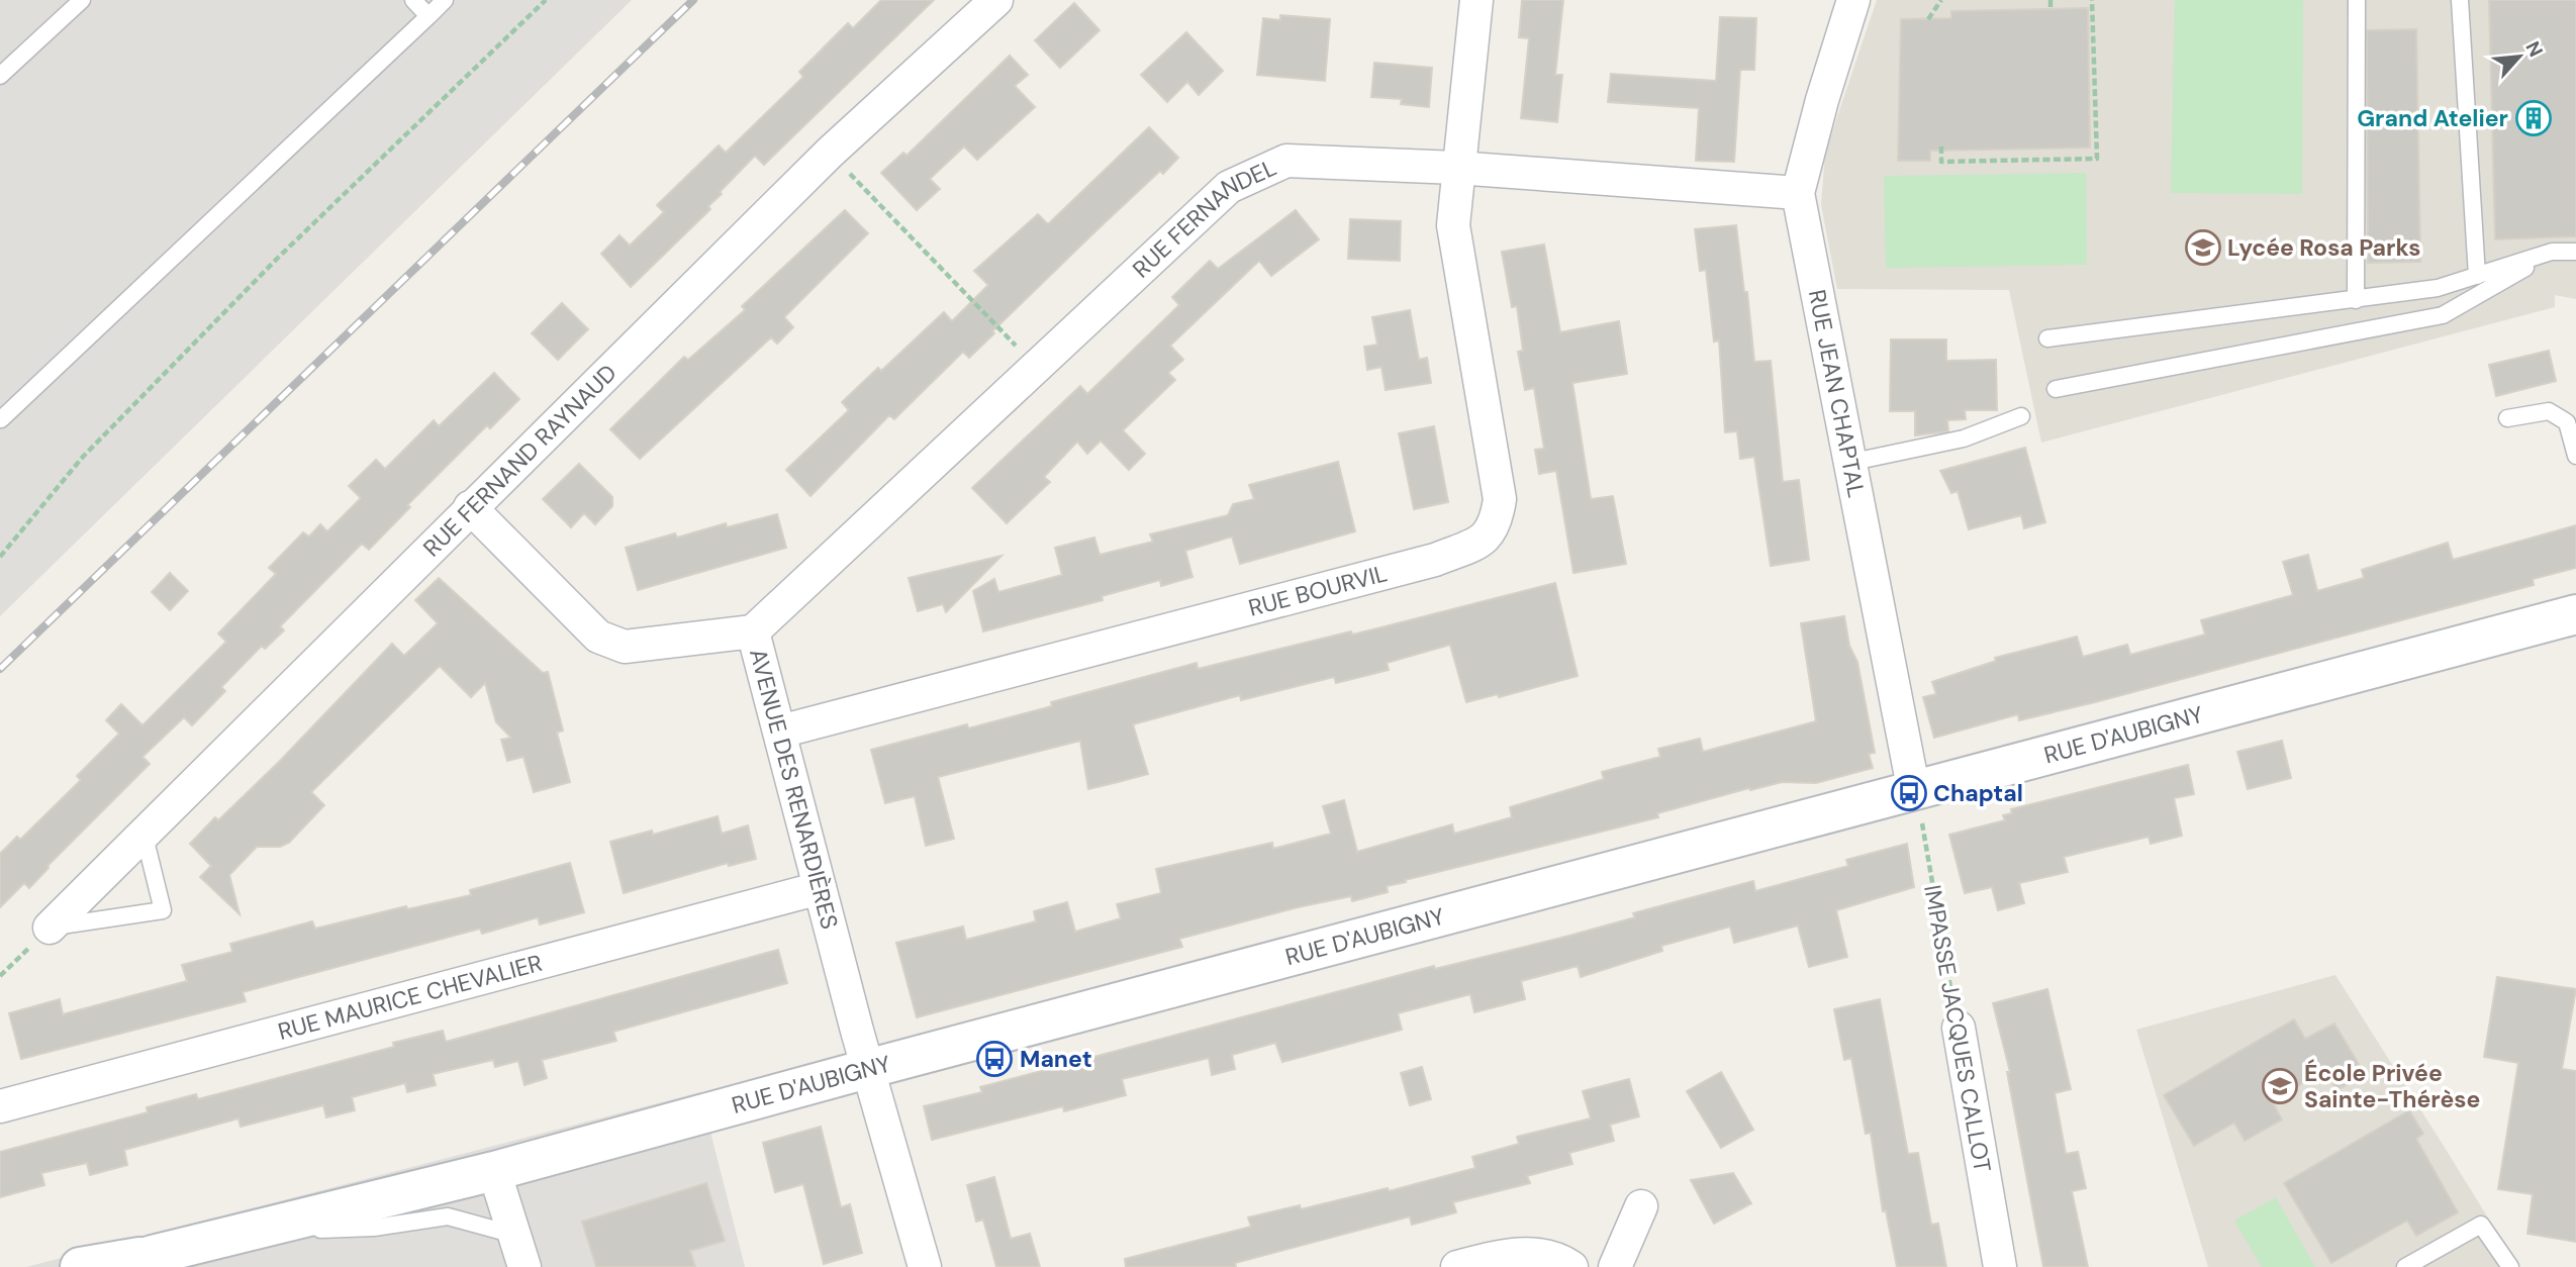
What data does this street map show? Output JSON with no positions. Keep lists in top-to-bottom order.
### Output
{
  "streets": {
    "main road": ["RUE D'AUBIGNY"],
    "street": [
      "RUE FERNANDEL",
      "RUE JEAN CHAPTAL",
      "RUE FERNAND RAYNAUD",
      "RUE BOURVIL",
      "AVENUE DES RENARDIÈRES",
      "RUE MAURICE CHEVALIER",
      "IMPASSE JACQUES CALLOT"
    ]
  },
  "crossings": [
    ["RUE FERNANDEL", "RUE JEAN CHAPTAL"],
    ["RUE FERNANDEL", "RUE BOURVIL"],
    ["RUE FERNANDEL", "AVENUE DES RENARDIÈRES"],
    ["RUE JEAN CHAPTAL", "RUE D'AUBIGNY"],
    ["RUE JEAN CHAPTAL", "IMPASSE JACQUES CALLOT"],
    ["RUE FERNAND RAYNAUD", "AVENUE DES RENARDIÈRES"],
    ["RUE BOURVIL", "AVENUE DES RENARDIÈRES"],
    ["RUE D'AUBIGNY", "AVENUE DES RENARDIÈRES"],
    ["RUE D'AUBIGNY", "IMPASSE JACQUES CALLOT"],
    ["AVENUE DES RENARDIÈRES", "RUE MAURICE CHEVALIER"]
  ],
  "places": {
    "building": ["Grand Atelier"],
    "school or university": ["Lycée Rosa Parks", "École Privée Sainte-Thérèse"],
    "bus stop": ["Chaptal", "Manet"]
  },
  "north": "top right"
}
